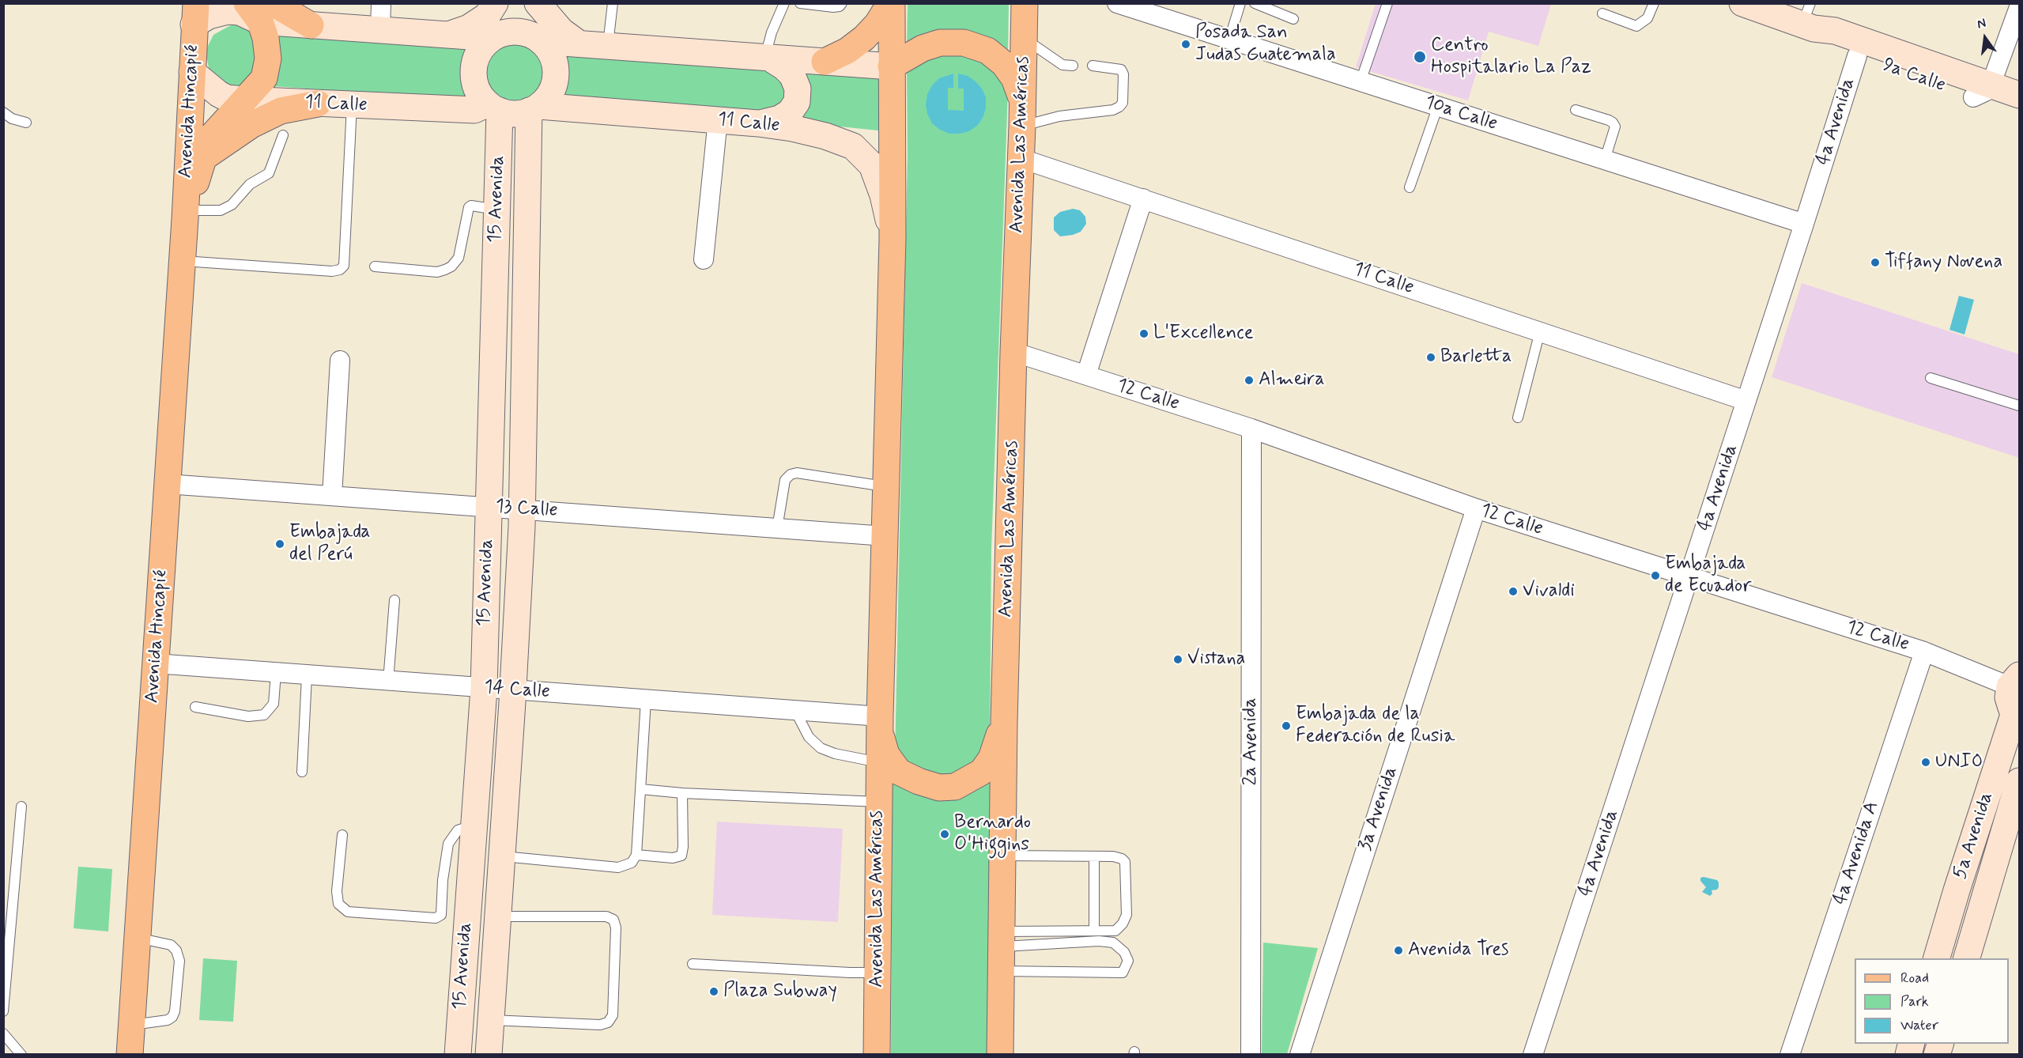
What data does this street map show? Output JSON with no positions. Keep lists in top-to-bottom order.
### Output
{
  "streets": {
    "main road": ["Avenida Hincapié", "Avenida Las Américas"],
    "street": [
      "9a Calle",
      "11 Calle",
      "10a Calle",
      "4a Avenida",
      "15 Avenida",
      "12 Calle",
      "13 Calle",
      "14 Calle",
      "2a Avenida",
      "3a Avenida",
      "5a Avenida",
      "4a Avenida A"
    ]
  },
  "crossings": [
    ["9a Calle", "4a Avenida"],
    ["11 Calle", "Avenida Hincapié"],
    ["11 Calle", "4a Avenida"],
    ["11 Calle", "Avenida Las Américas"],
    ["11 Calle", "15 Avenida"],
    ["Avenida Hincapié", "13 Calle"],
    ["Avenida Hincapié", "14 Calle"],
    ["10a Calle", "4a Avenida"],
    ["4a Avenida", "12 Calle"],
    ["Avenida Las Américas", "12 Calle"],
    ["Avenida Las Américas", "13 Calle"],
    ["Avenida Las Américas", "14 Calle"],
    ["15 Avenida", "13 Calle"],
    ["15 Avenida", "14 Calle"],
    ["12 Calle", "2a Avenida"],
    ["12 Calle", "3a Avenida"],
    ["12 Calle", "4a Avenida A"]
  ],
  "places": [
    "Posada San Judas Guatemala",
    "Centro Hospitalario La Paz",
    "Tiffany Novena",
    "L'Excellence",
    "Barletta",
    "Almeira",
    "Embajada del Perú",
    "Embajada de Ecuador",
    "Vivaldi",
    "Vistana",
    "Embajada de la Federación de Rusia",
    "UNIO",
    "Bernardo O'Higgins",
    "Avenida Tres",
    "Plaza Subway"
  ],
  "legend": ["Road", "Park", "Water"],
  "north": "top"
}
